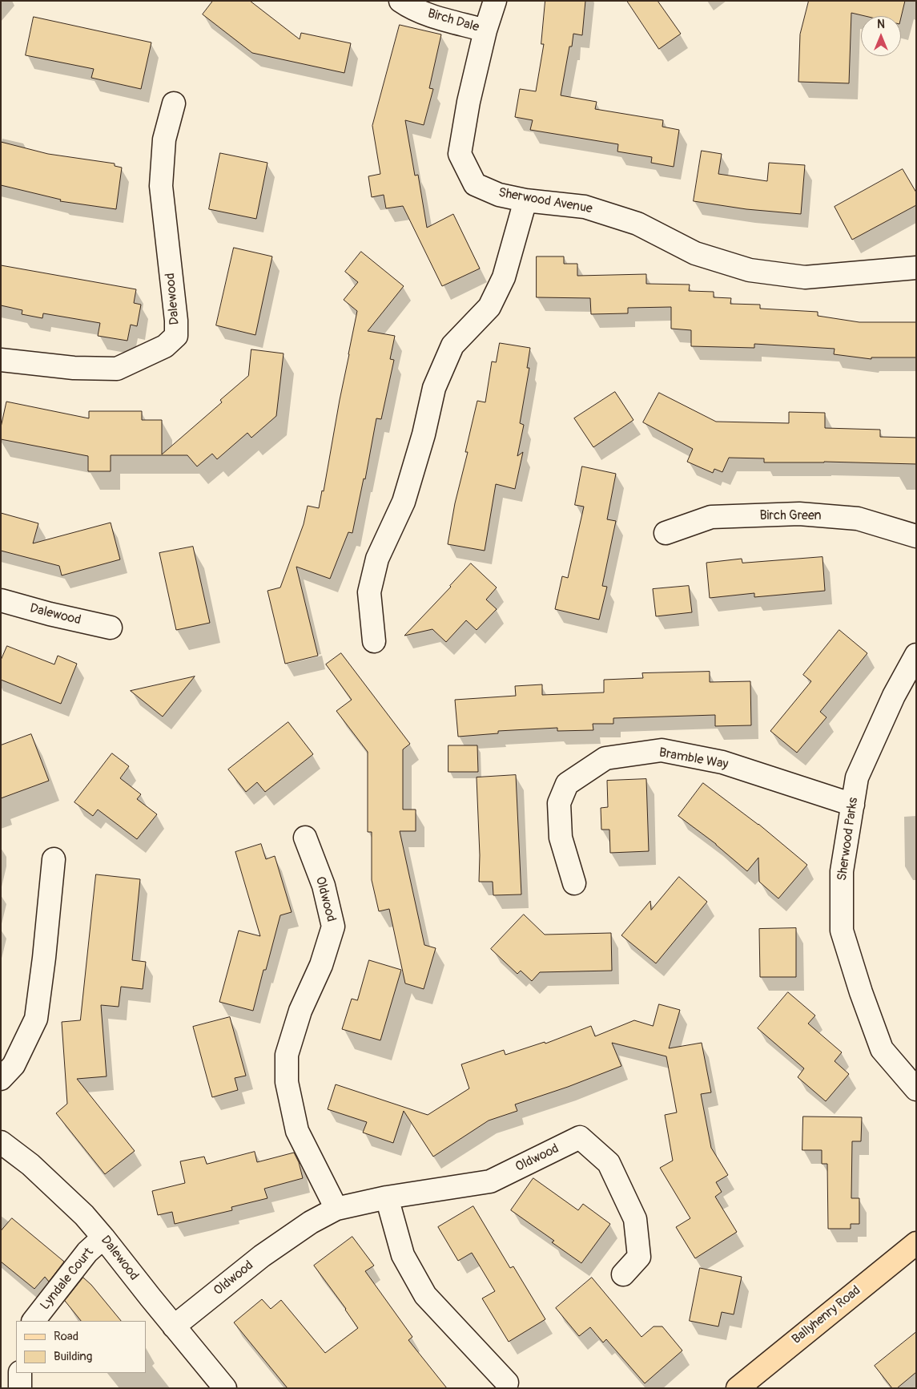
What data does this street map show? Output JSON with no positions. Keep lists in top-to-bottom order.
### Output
{
  "streets": {
    "main road": ["Ballyhenry Road"],
    "street": [
      "Birch Dale",
      "Sherwood Avenue",
      "Dalewood",
      "Birch Green",
      "Bramble Way",
      "Sherwood Parks",
      "Oldwood",
      "Lyndale Court"
    ]
  },
  "crossings": [
    ["Birch Dale", "Sherwood Avenue"],
    ["Dalewood", "Oldwood"],
    ["Dalewood", "Lyndale Court"],
    ["Bramble Way", "Sherwood Parks"]
  ],
  "legend": ["Road", "Building"],
  "north": "top"
}
